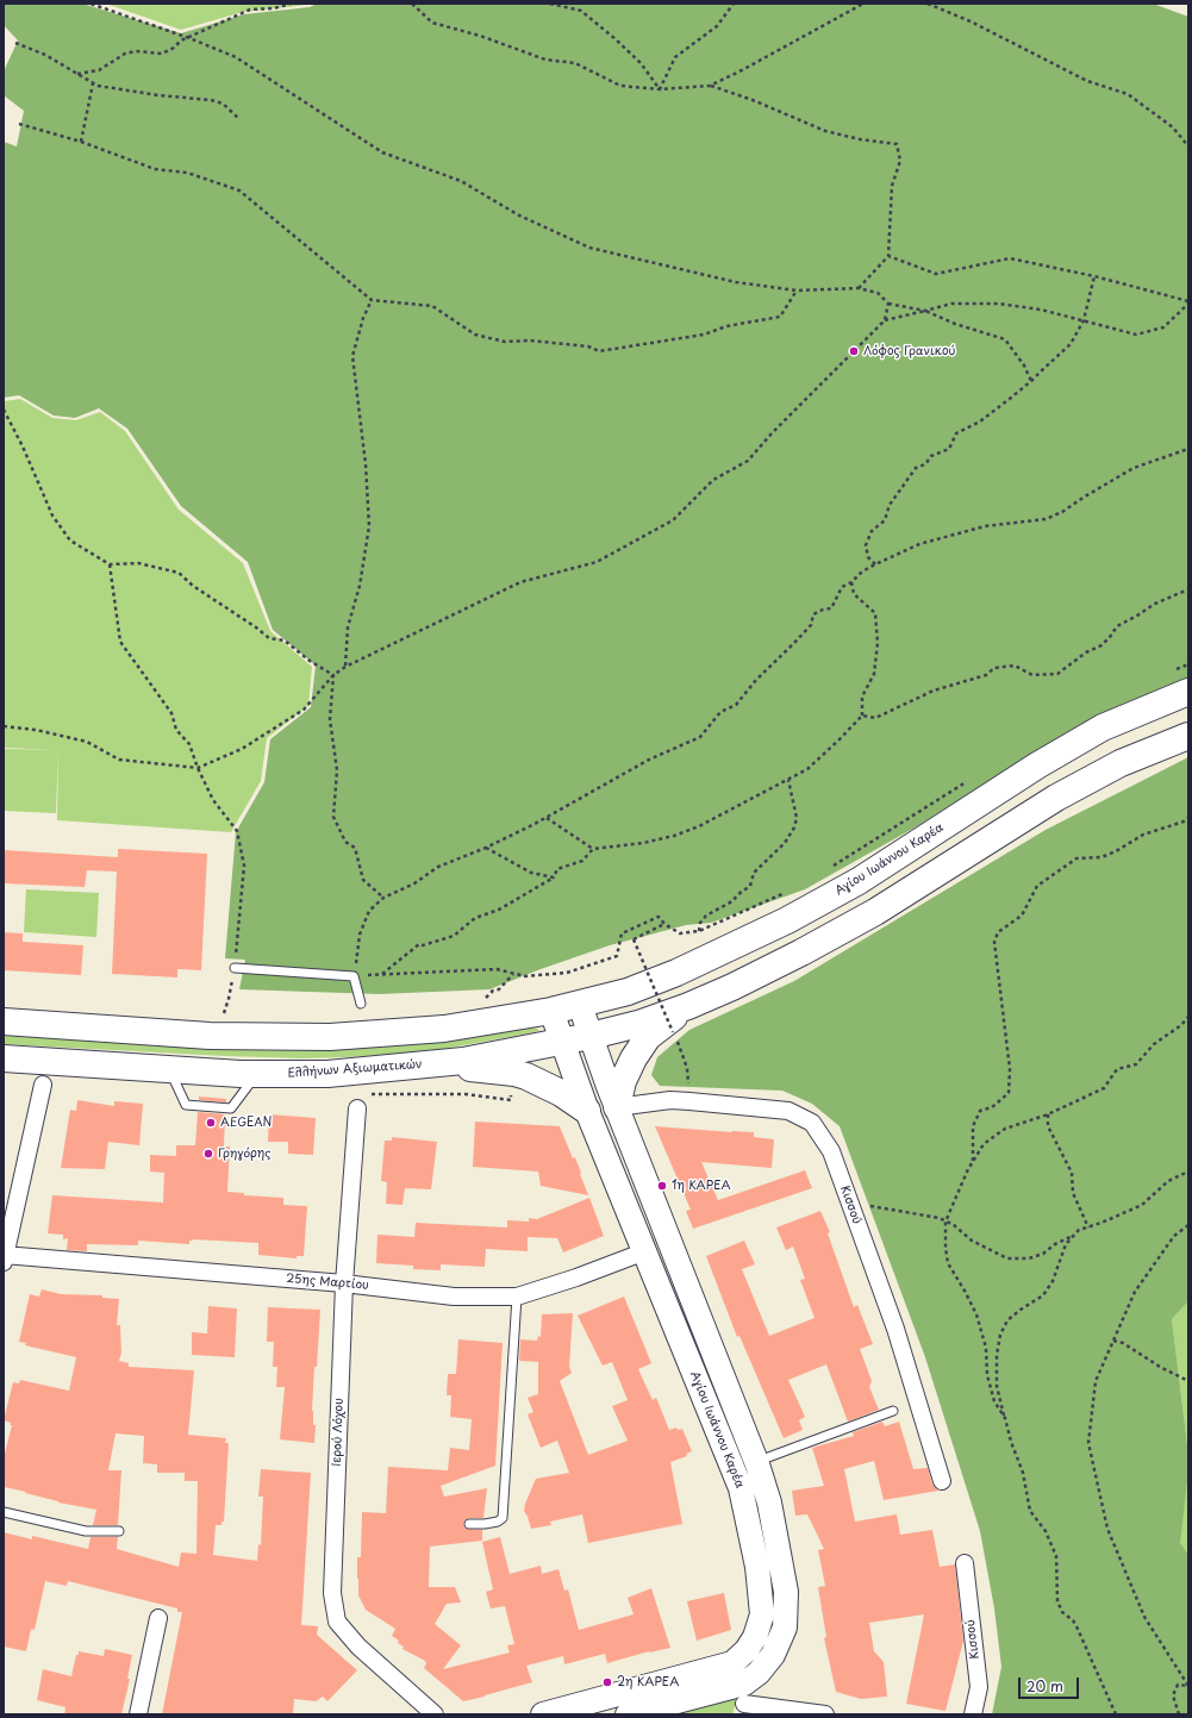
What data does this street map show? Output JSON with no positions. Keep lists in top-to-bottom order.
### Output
{
  "streets": {
    "main road": ["Αγίου Ιωάννου Καρέα", "Ελλήνων Αξιωματικών"],
    "street": ["Κισσού", "25ης Μαρτίου", "Ιερού Λόχου"]
  },
  "crossings": [
    ["Αγίου Ιωάννου Καρέα", "Ελλήνων Αξιωματικών"],
    ["Αγίου Ιωάννου Καρέα", "Κισσού"],
    ["Αγίου Ιωάννου Καρέα", "25ης Μαρτίου"],
    ["25ης Μαρτίου", "Ιερού Λόχου"]
  ],
  "places": [
    "Λόφος Γρανικού",
    "AEGEAN",
    "Γρηγόρης",
    "1η ΚΑΡΕΑ",
    "2η ΚΑΡΕΑ"
  ],
  "scale_bar": "20 m"
}
